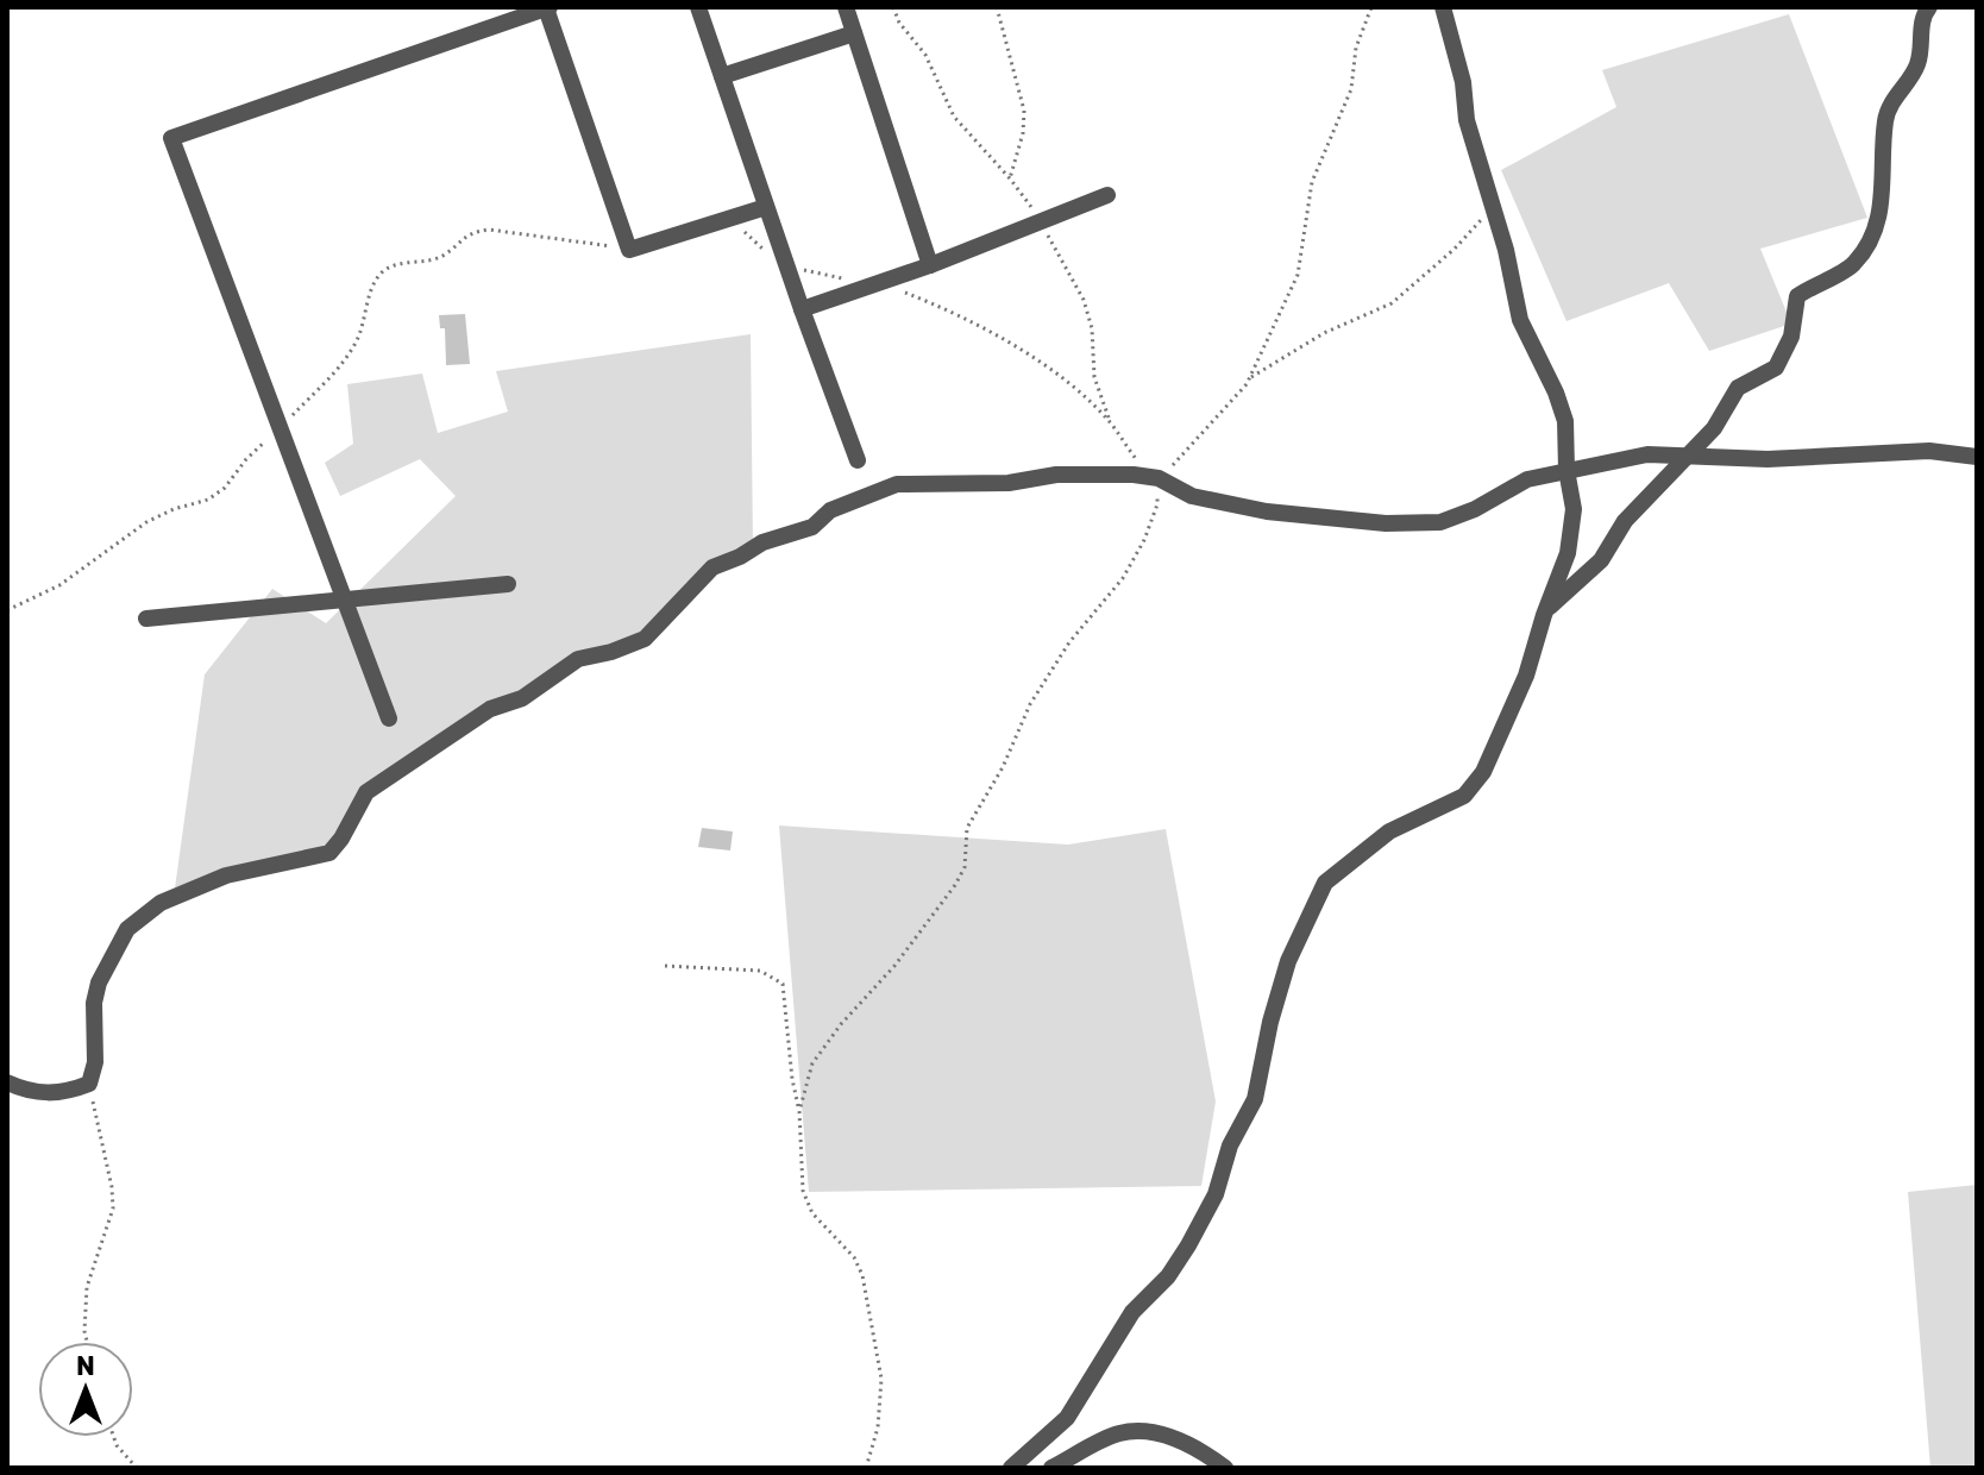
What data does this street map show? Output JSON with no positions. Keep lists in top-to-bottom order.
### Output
{
  "north": "top"
}
